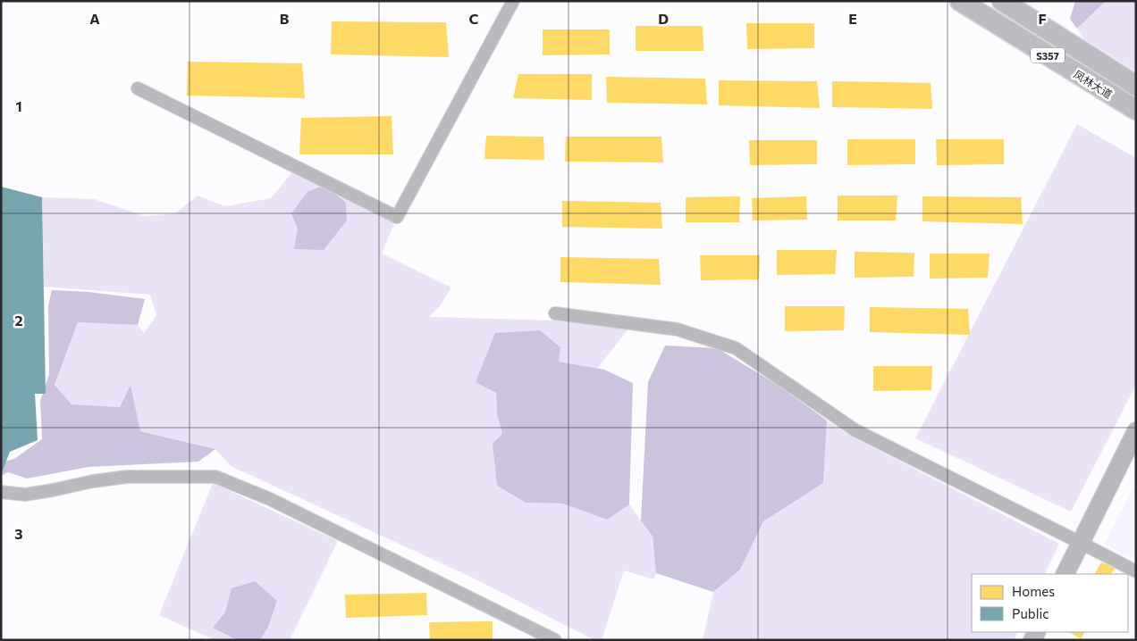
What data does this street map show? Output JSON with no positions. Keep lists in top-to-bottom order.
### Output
{
  "streets": {
    "main road": ["S357", "凤林大道"]
  },
  "legend": ["Homes", "Public"],
  "grid": {
    "columns": [
      "A",
      "B",
      "C",
      "D",
      "E",
      "F"
    ],
    "rows": ["1", "2", "3"]
  }
}
